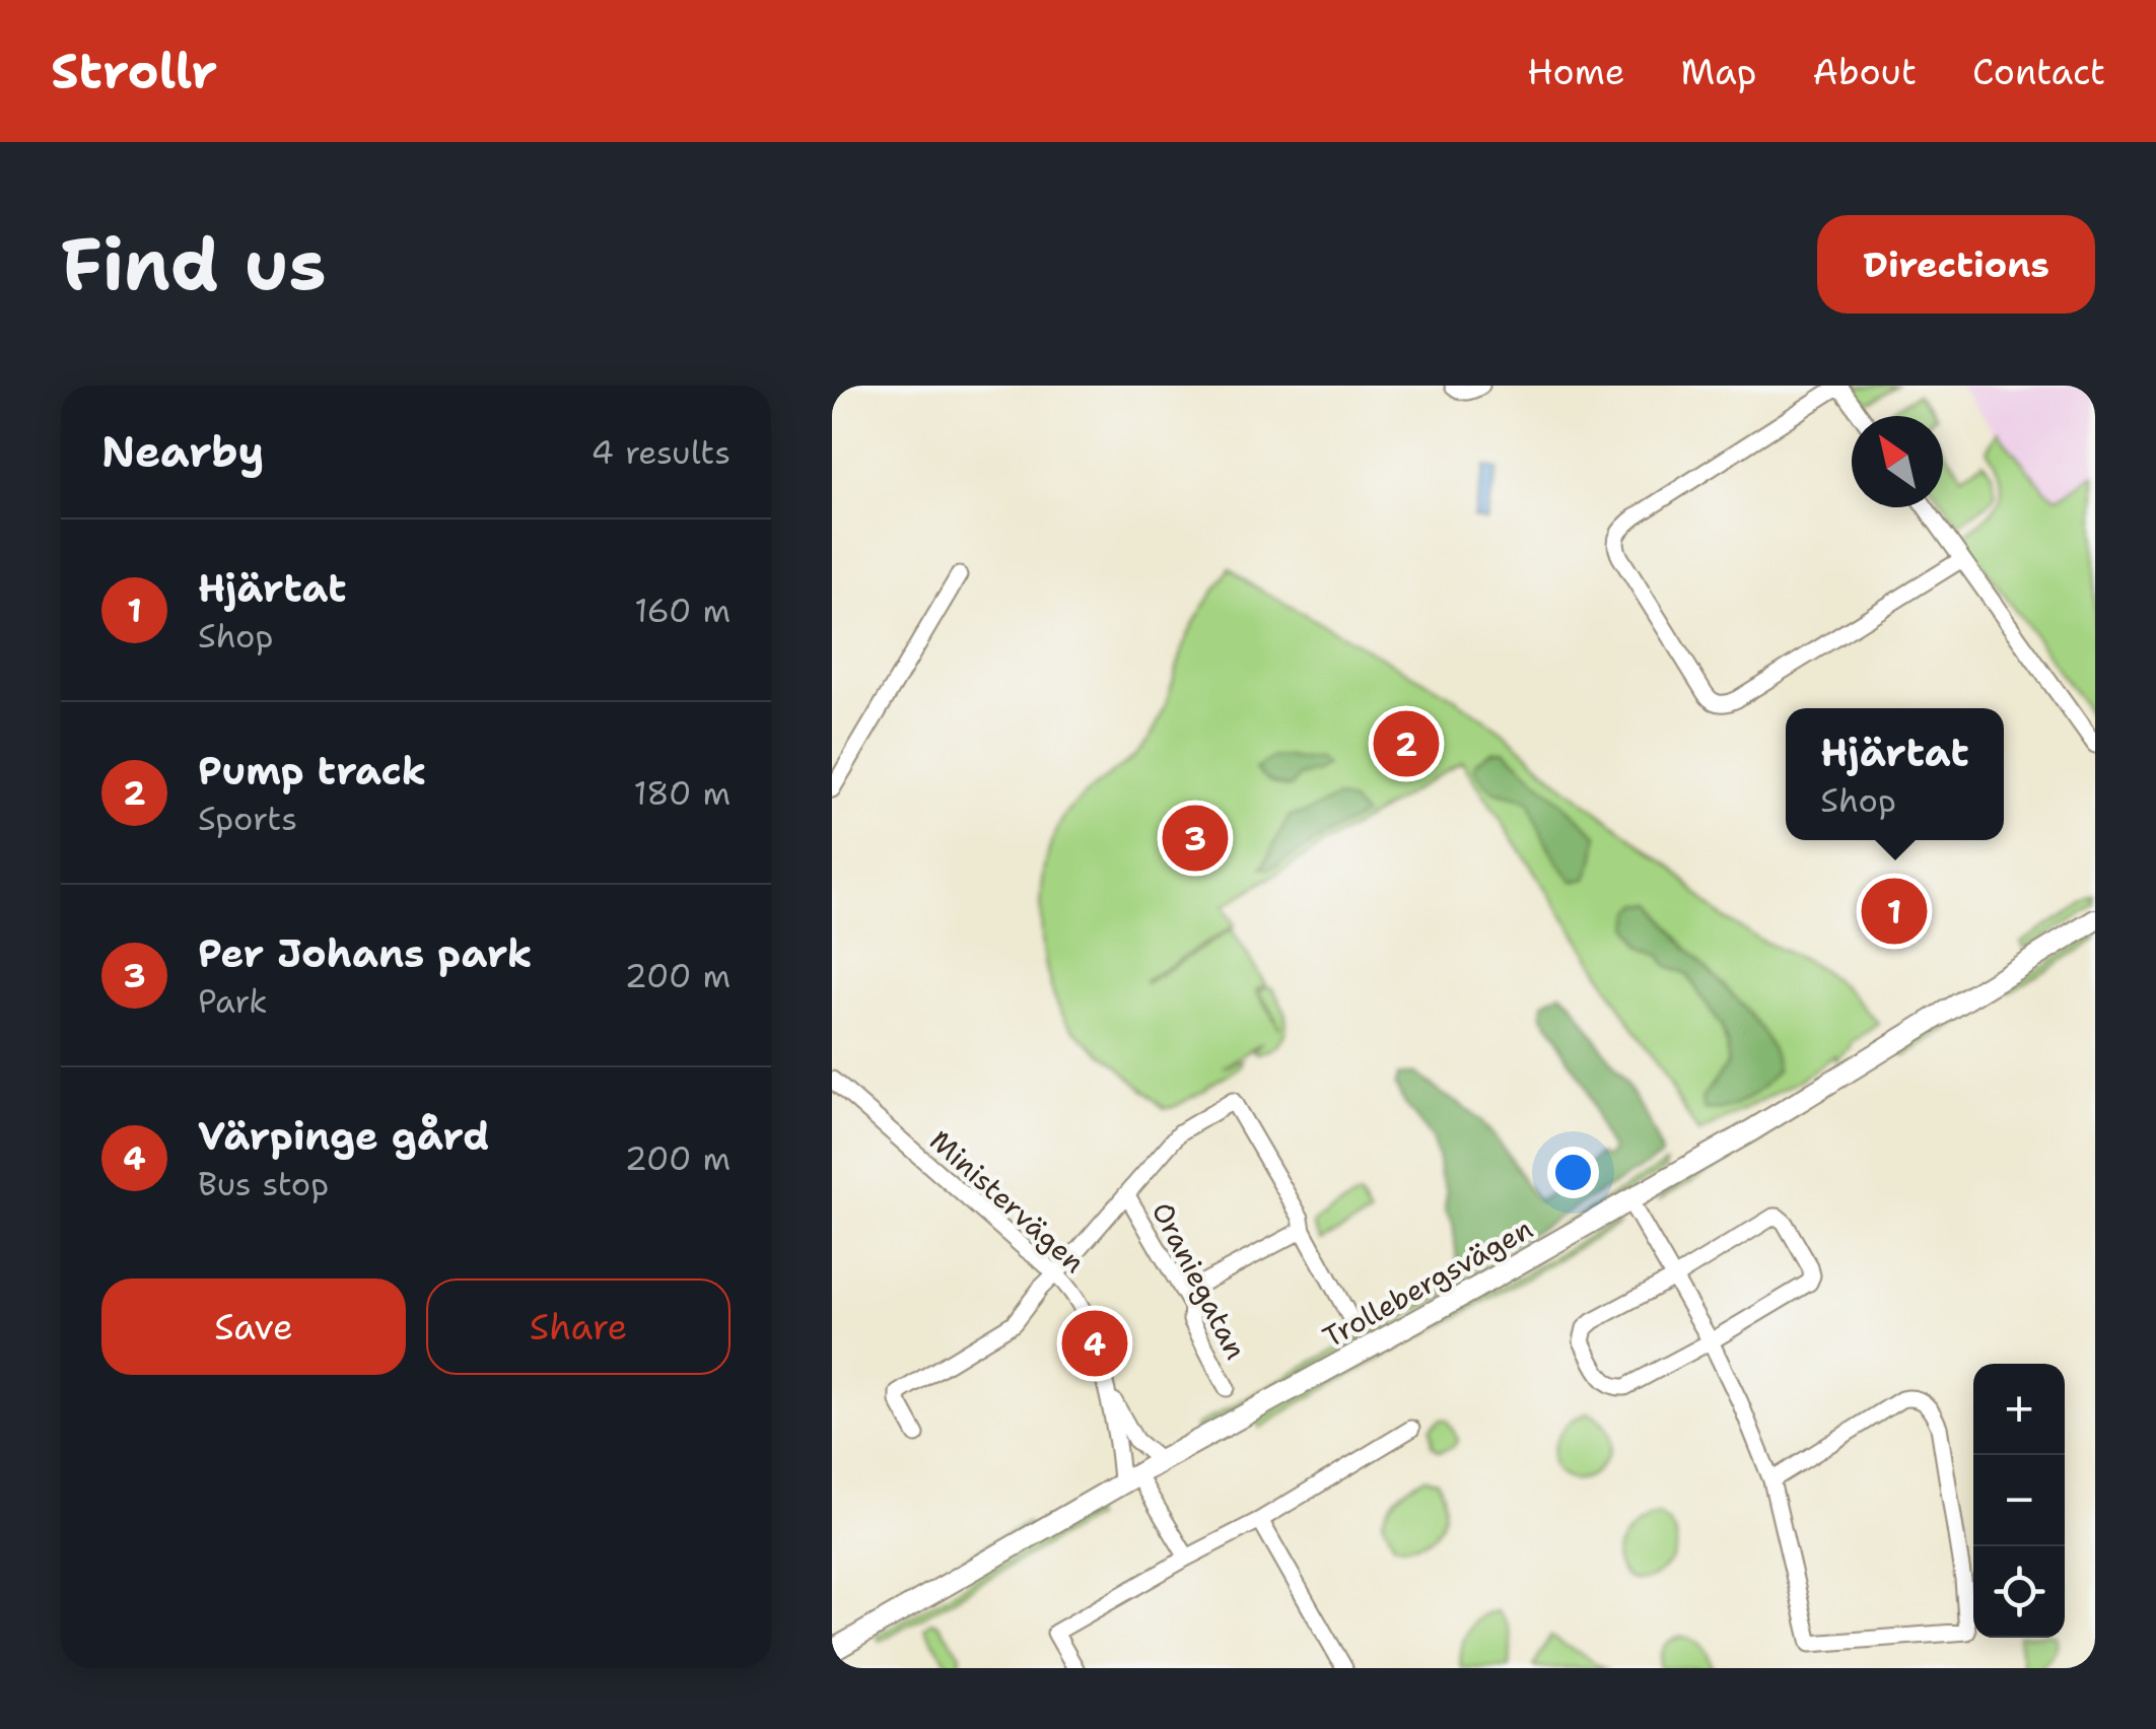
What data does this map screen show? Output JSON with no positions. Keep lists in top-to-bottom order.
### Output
{
  "streets": {
    "street": ["Ministervägen", "Oraniegatan", "Trollebergsvägen"]
  },
  "crossings": [
    ["Ministervägen", "Trollebergsvägen"]
  ],
  "north": "top left",
  "page": {
    "header": "Strollr",
    "nav": [
      "Home",
      "Map",
      "About",
      "Contact"
    ],
    "buttons": [
      "Directions",
      ["Save", "Share"]
    ],
    "title": "Find us",
    "heading": ["Nearby", "4 results"],
    "list": [
      {
        "mark": "1",
        "name": "Hjärtat",
        "note": "Shop",
        "value": "160 m"
      },
      {
        "mark": "2",
        "name": "Pump track",
        "note": "Sports",
        "value": "180 m"
      },
      {
        "mark": "3",
        "name": "Per Johans park",
        "note": "Park",
        "value": "200 m"
      },
      {
        "mark": "4",
        "name": "Värpinge gård",
        "note": "Bus stop",
        "value": "200 m"
      }
    ],
    "pins": [
      "2",
      "3",
      "1",
      "4"
    ],
    "popup": ["Hjärtat", "Shop"],
    "map_buttons": ["+", "−"]
  }
}
